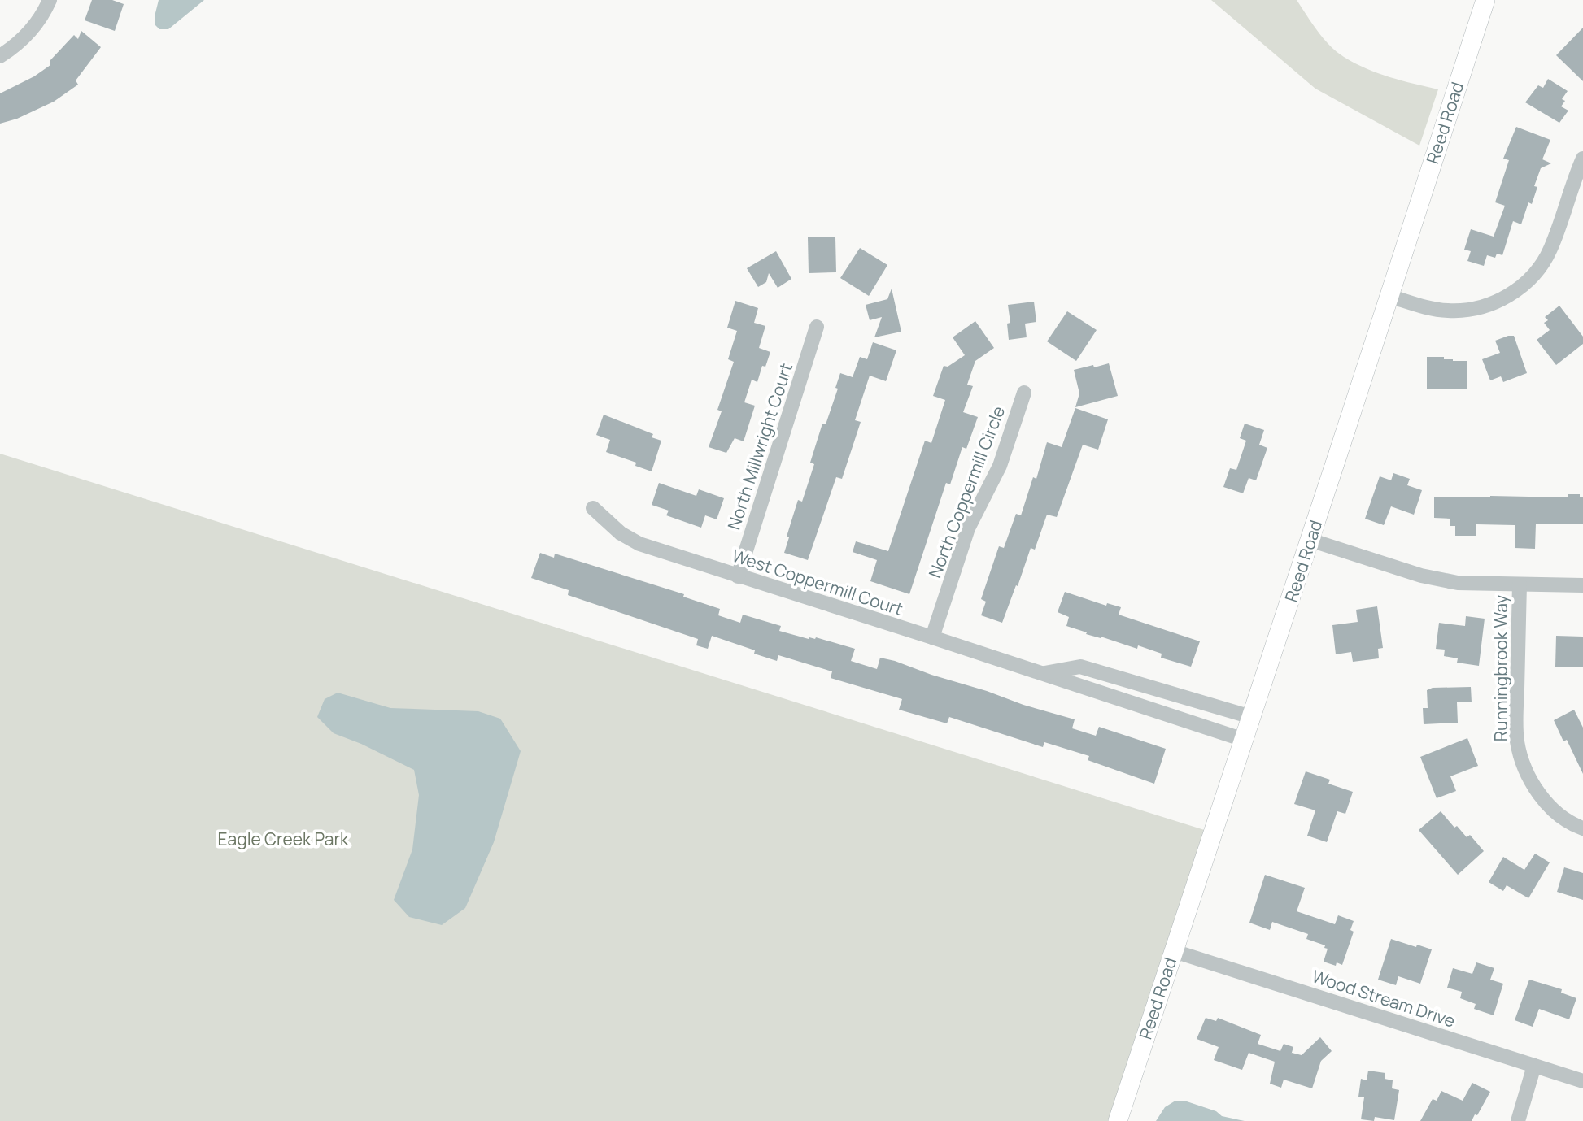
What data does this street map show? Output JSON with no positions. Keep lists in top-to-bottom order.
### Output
{
  "streets": {
    "main road": ["Reed Road"],
    "street": [
      "North Millwright Court",
      "North Coppermill Circle",
      "West Coppermill Court",
      "Runningbrook Way",
      "Wood Stream Drive"
    ]
  },
  "crossings": [
    ["Reed Road", "West Coppermill Court"],
    ["Reed Road", "Wood Stream Drive"],
    ["North Millwright Court", "West Coppermill Court"],
    ["North Coppermill Circle", "West Coppermill Court"]
  ],
  "parks": ["Eagle Creek Park"]
}
